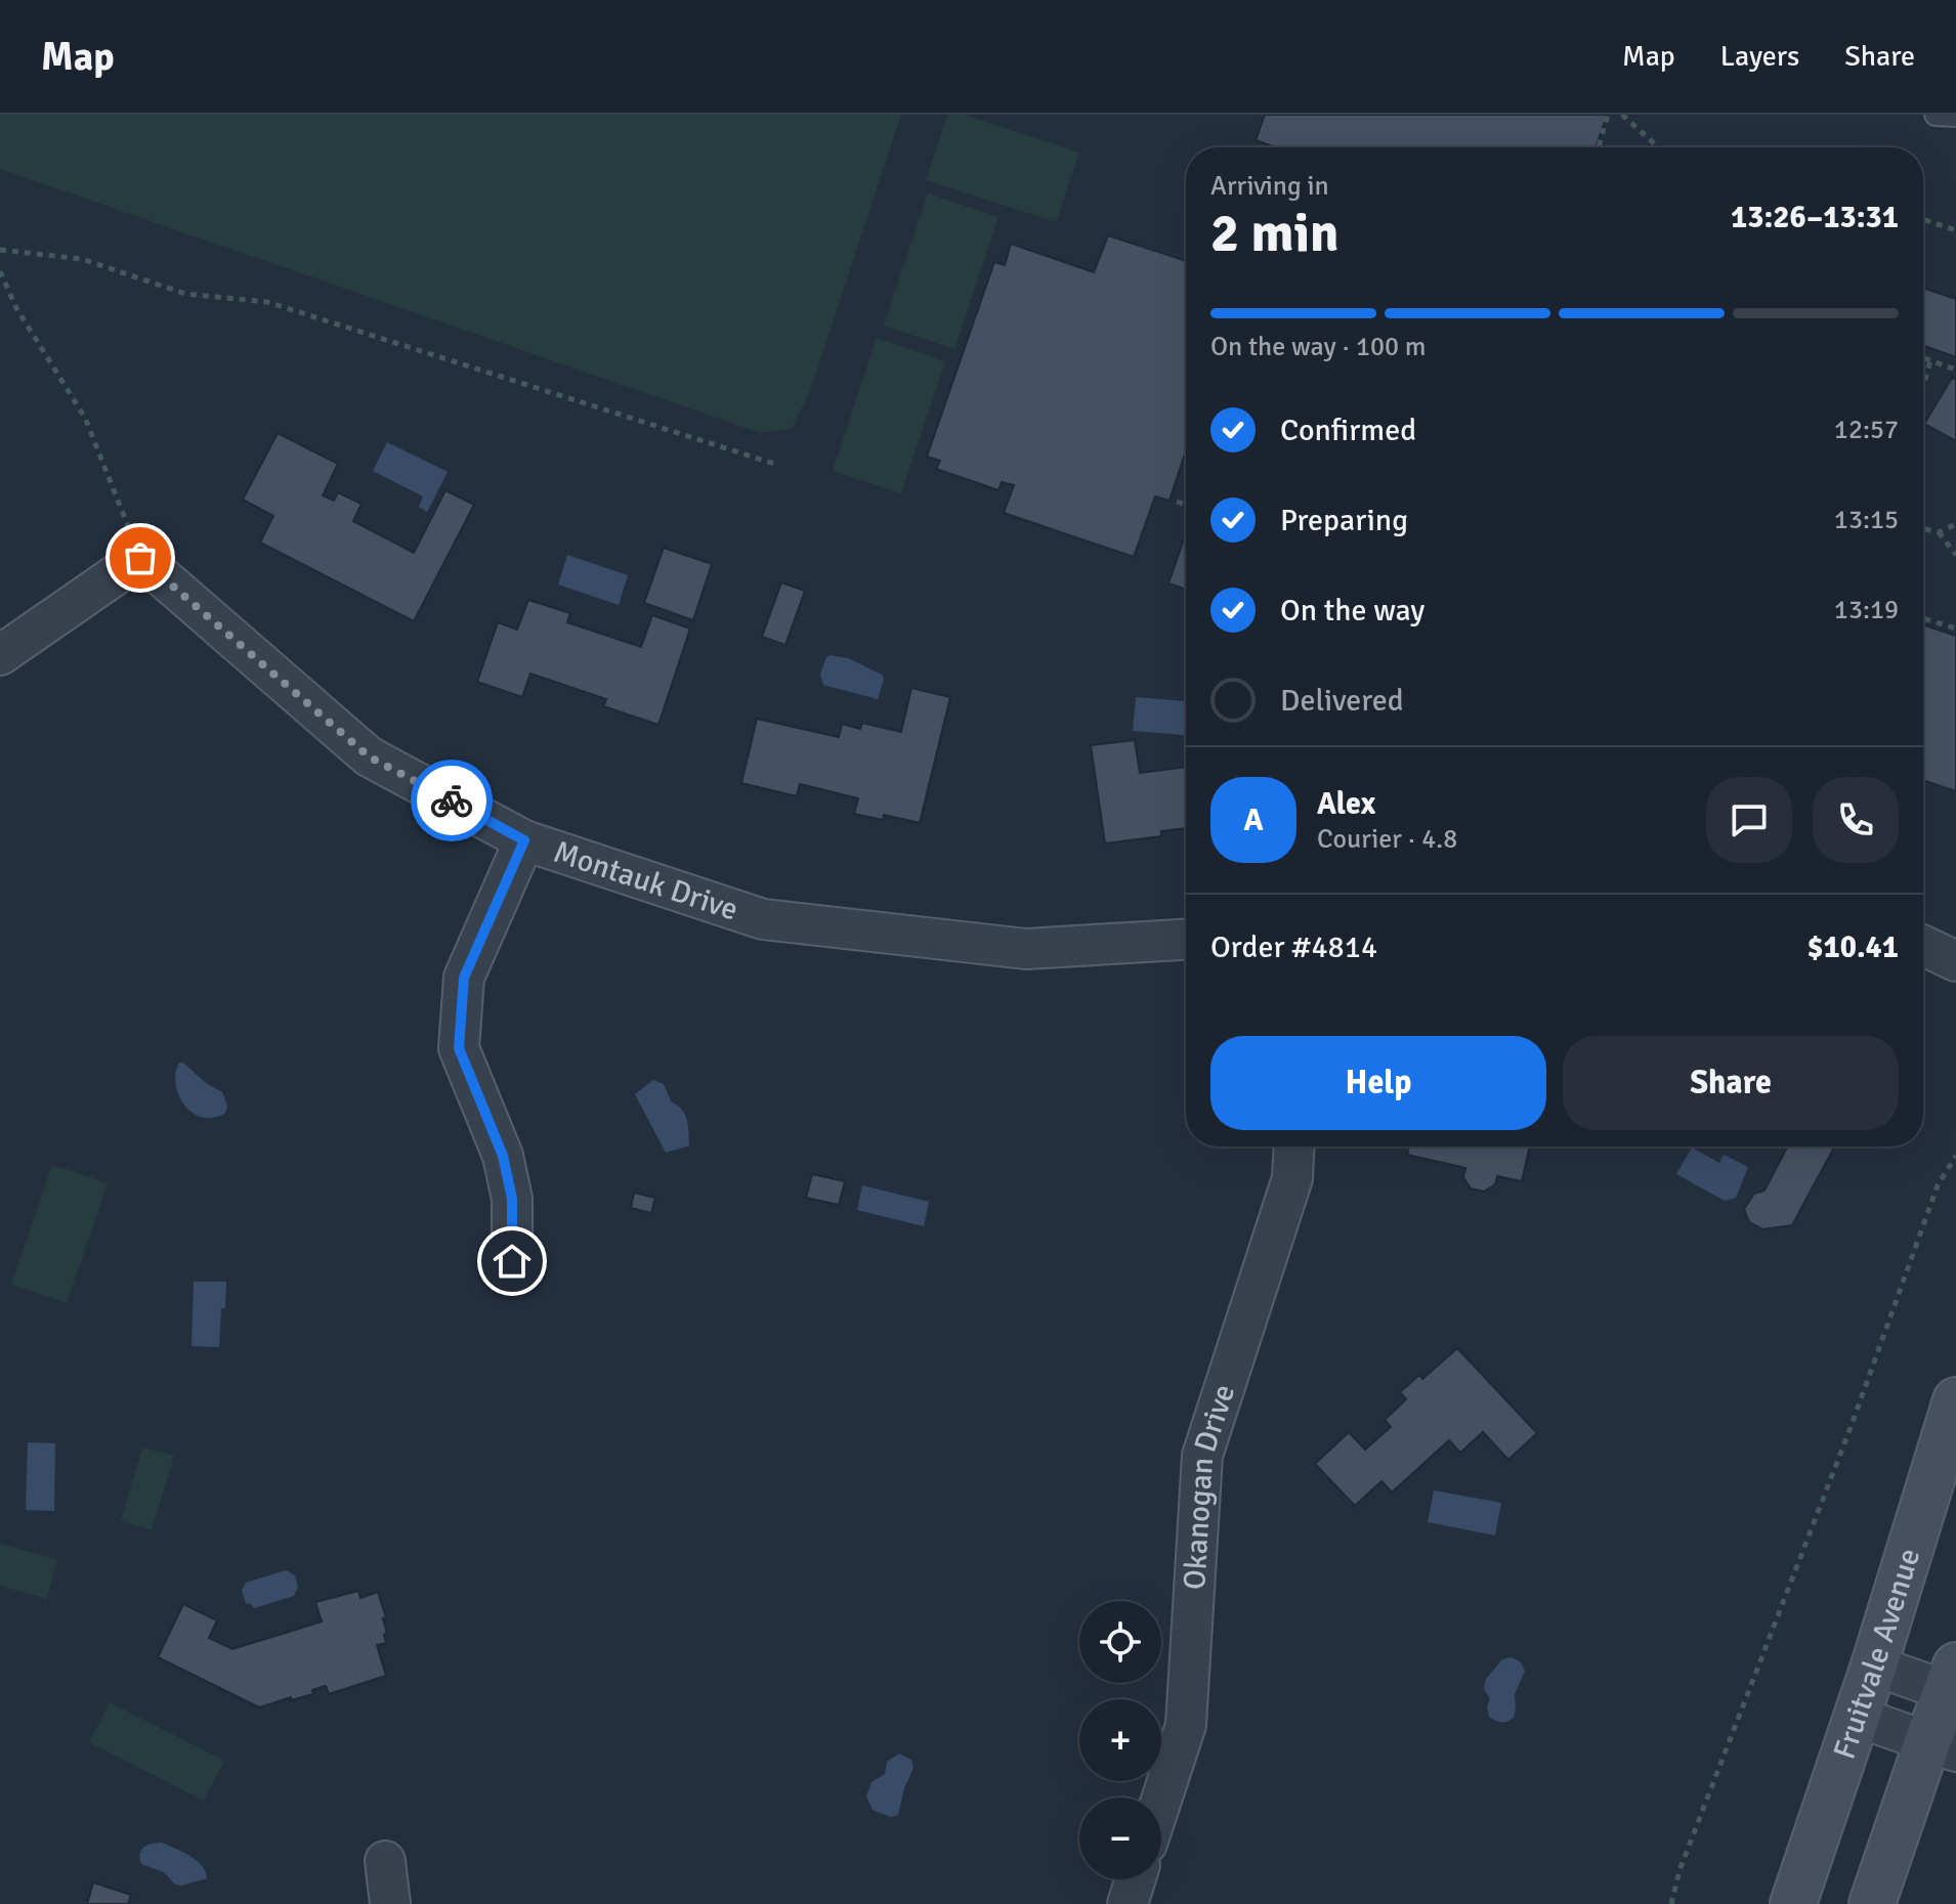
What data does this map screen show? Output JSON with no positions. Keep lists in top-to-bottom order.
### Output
{
  "streets": {
    "main road": ["Fruitvale Avenue"],
    "street": ["Montauk Drive", "Okanogan Drive"]
  },
  "page": {
    "header": "Map",
    "nav": ["Map", "Layers", "Share"],
    "heading": ["2 min", "Arriving in", "13:26–13:31"],
    "panel": [
      "Alex",
      "Courier · 4.8",
      "Order #4814",
      "$10.41"
    ],
    "bar": "On the way · 100 m",
    "list": [
      ["Confirmed", "12:57"],
      ["Preparing", "13:15"],
      ["On the way", "13:19"],
      "Delivered"
    ],
    "round": "A",
    "buttons": ["Help", "Share"],
    "map_buttons": ["+", "−"]
  }
}
